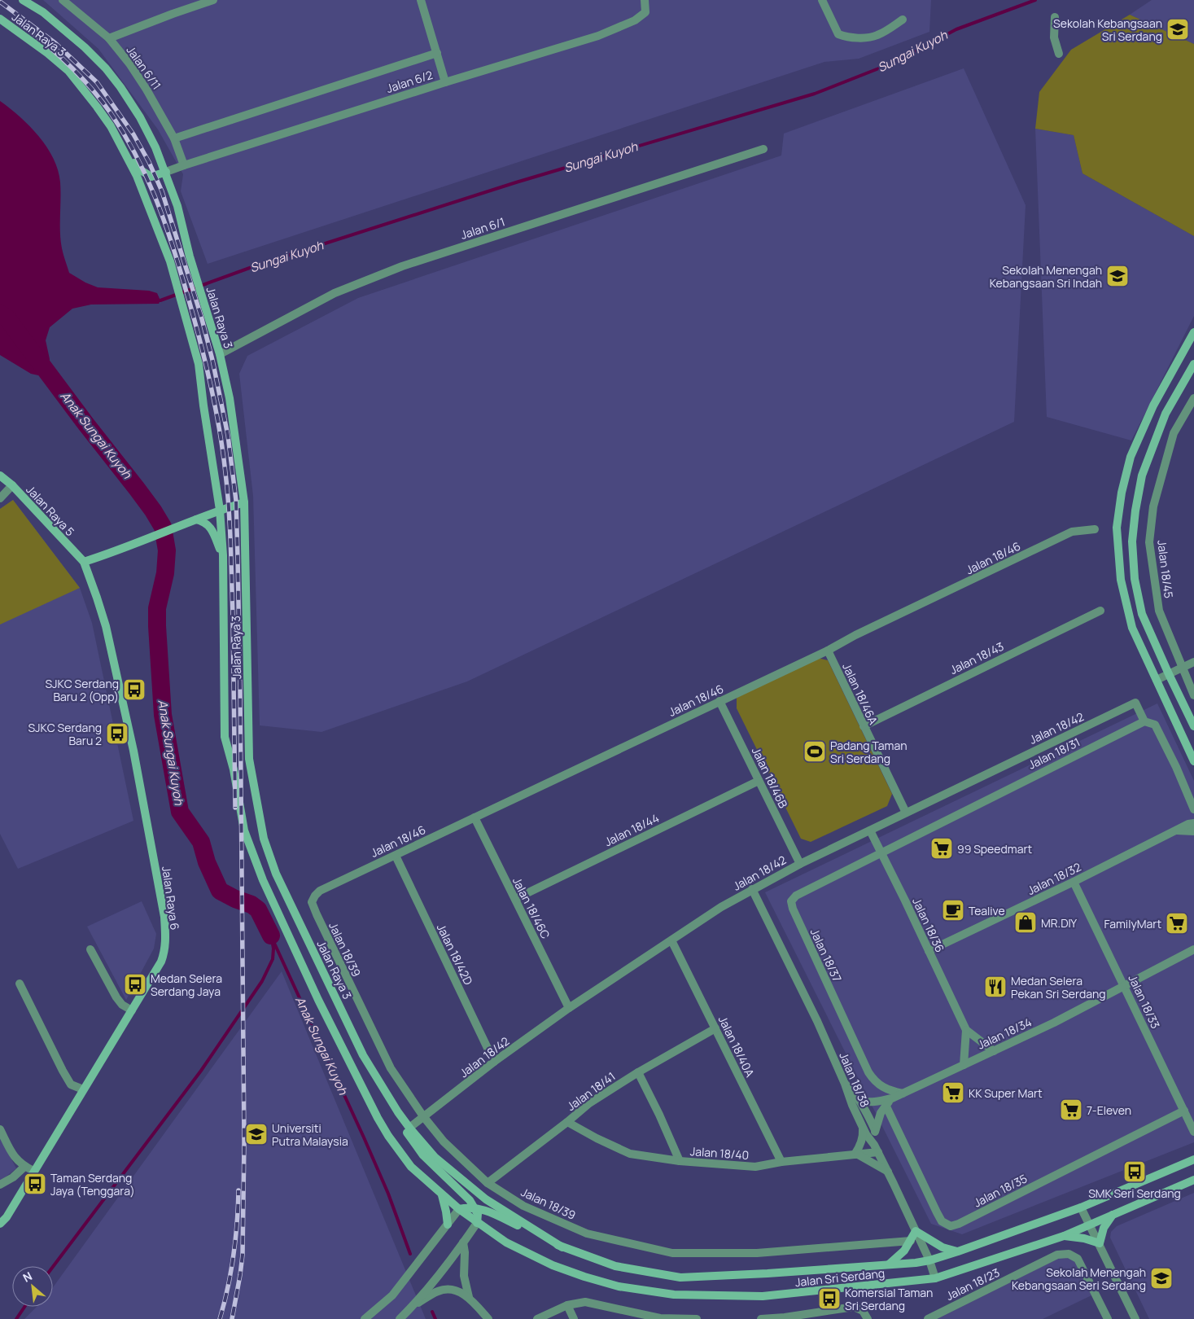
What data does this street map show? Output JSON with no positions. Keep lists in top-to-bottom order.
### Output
{
  "streets": {
    "street": [
      "Jalan Raya 3",
      "Jalan 6/11",
      "Jalan 6/2",
      "Jalan 6/1",
      "Jalan Raya 5",
      "Jalan 18/46",
      "Jalan 18/45",
      "Jalan 18/43",
      "Jalan 18/46A",
      "Jalan 18/42",
      "Jalan 18/31",
      "Jalan 18/46B",
      "Jalan 18/44",
      "Jalan 18/32",
      "Jalan Raya 6",
      "Jalan 18/46C",
      "Jalan 18/36",
      "Jalan 18/39",
      "Jalan 18/42D",
      "Jalan 18/37",
      "Jalan 18/33",
      "Jalan 18/34",
      "Jalan 18/40A",
      "Jalan 18/38",
      "Jalan 18/41",
      "Jalan 18/40",
      "Jalan 18/35",
      "Jalan Sri Serdang",
      "Jalan 18/23"
    ]
  },
  "crossings": [
    ["Jalan Raya 3", "Jalan 6/2"],
    ["Jalan Raya 3", "Jalan 6/1"],
    ["Jalan Raya 3", "Jalan 18/42"],
    ["Jalan Raya 3", "Jalan Sri Serdang"],
    ["Jalan 6/11", "Jalan 6/2"],
    ["Jalan Raya 5", "Jalan Raya 6"],
    ["Jalan 18/46", "Jalan 18/46A"],
    ["Jalan 18/46", "Jalan 18/46B"],
    ["Jalan 18/46", "Jalan 18/46C"],
    ["Jalan 18/46", "Jalan 18/39"],
    ["Jalan 18/46", "Jalan 18/42D"],
    ["Jalan 18/43", "Jalan 18/46A"],
    ["Jalan 18/46A", "Jalan 18/42"],
    ["Jalan 18/42", "Jalan 18/31"],
    ["Jalan 18/42", "Jalan 18/46B"],
    ["Jalan 18/42", "Jalan 18/46C"],
    ["Jalan 18/42", "Jalan 18/36"],
    ["Jalan 18/42", "Jalan 18/39"],
    ["Jalan 18/42", "Jalan 18/42D"],
    ["Jalan 18/42", "Jalan 18/40A"],
    ["Jalan 18/42", "Jalan 18/38"],
    ["Jalan 18/31", "Jalan 18/36"],
    ["Jalan 18/31", "Jalan 18/37"],
    ["Jalan 18/46B", "Jalan 18/44"],
    ["Jalan 18/44", "Jalan 18/46C"],
    ["Jalan 18/32", "Jalan 18/36"],
    ["Jalan 18/32", "Jalan 18/33"],
    ["Jalan 18/36", "Jalan 18/37"],
    ["Jalan 18/36", "Jalan 18/34"],
    ["Jalan 18/39", "Jalan 18/41"],
    ["Jalan 18/37", "Jalan 18/34"],
    ["Jalan 18/33", "Jalan 18/34"],
    ["Jalan 18/33", "Jalan 18/35"],
    ["Jalan 18/40A", "Jalan 18/41"],
    ["Jalan 18/40A", "Jalan 18/40"],
    ["Jalan 18/38", "Jalan 18/40"],
    ["Jalan 18/38", "Jalan Sri Serdang"],
    ["Jalan 18/41", "Jalan 18/40"]
  ],
  "water": ["Sungai Kuyoh", "Anak Sungai Kuyoh"],
  "places": {
    "school or university": [
      "Sekolah Kebangsaan Sri Serdang",
      "Sekolah Menengah Kebangsaan Sri Indah",
      "Universiti Putra Malaysia",
      "Sekolah Menengah Kebangsaan Seri Serdang"
    ],
    "bus stop": [
      "SJKC Serdang Baru 2 (Opp)",
      "SJKC Serdang Baru 2",
      "Medan Selera Serdang Jaya",
      "SMK Seri Serdang",
      "Taman Serdang Jaya (Tenggara)",
      "Komersial Taman Sri Serdang"
    ],
    "sports": ["Padang Taman Sri Serdang"],
    "supermarket": [
      "99 Speedmart",
      "FamilyMart",
      "KK Super Mart",
      "7-Eleven"
    ],
    "cafe": ["Tealive"],
    "shop": ["MR.DIY"],
    "restaurant": ["Medan Selera Pekan Sri Serdang"]
  },
  "north": "top left"
}
